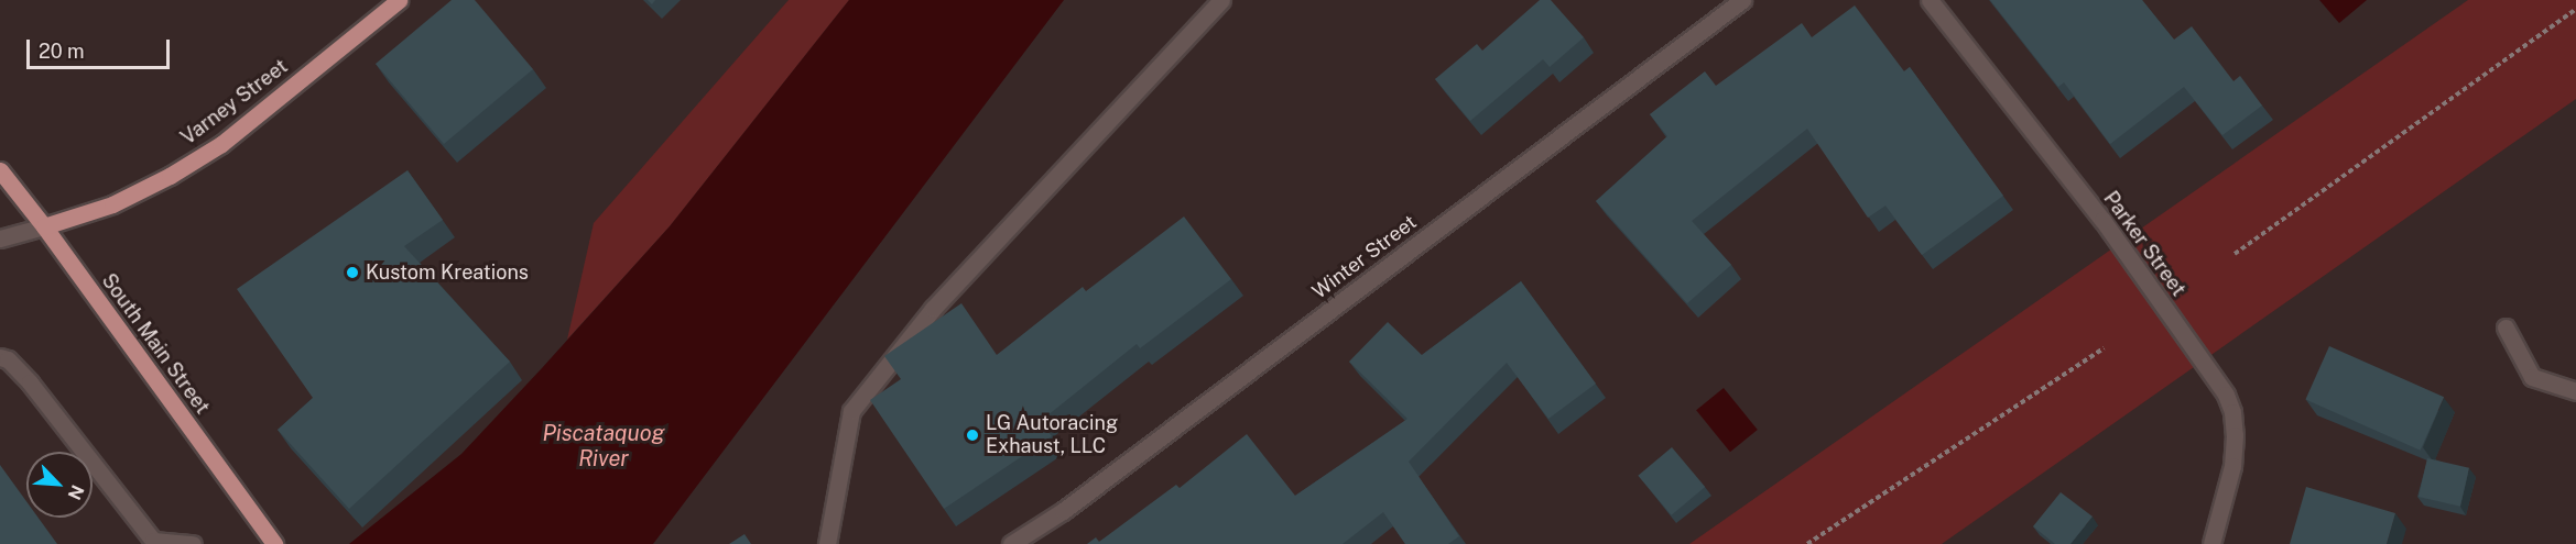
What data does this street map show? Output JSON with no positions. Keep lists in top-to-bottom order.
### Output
{
  "streets": {
    "main road": ["Varney Street", "South Main Street"],
    "street": ["Parker Street", "Winter Street"]
  },
  "crossings": [
    ["Varney Street", "South Main Street"]
  ],
  "water": ["Piscataquog River"],
  "places": ["Kustom Kreations", "LG Autoracing Exhaust, LLC"],
  "scale_bar": "20 m",
  "north": "bottom right"
}
